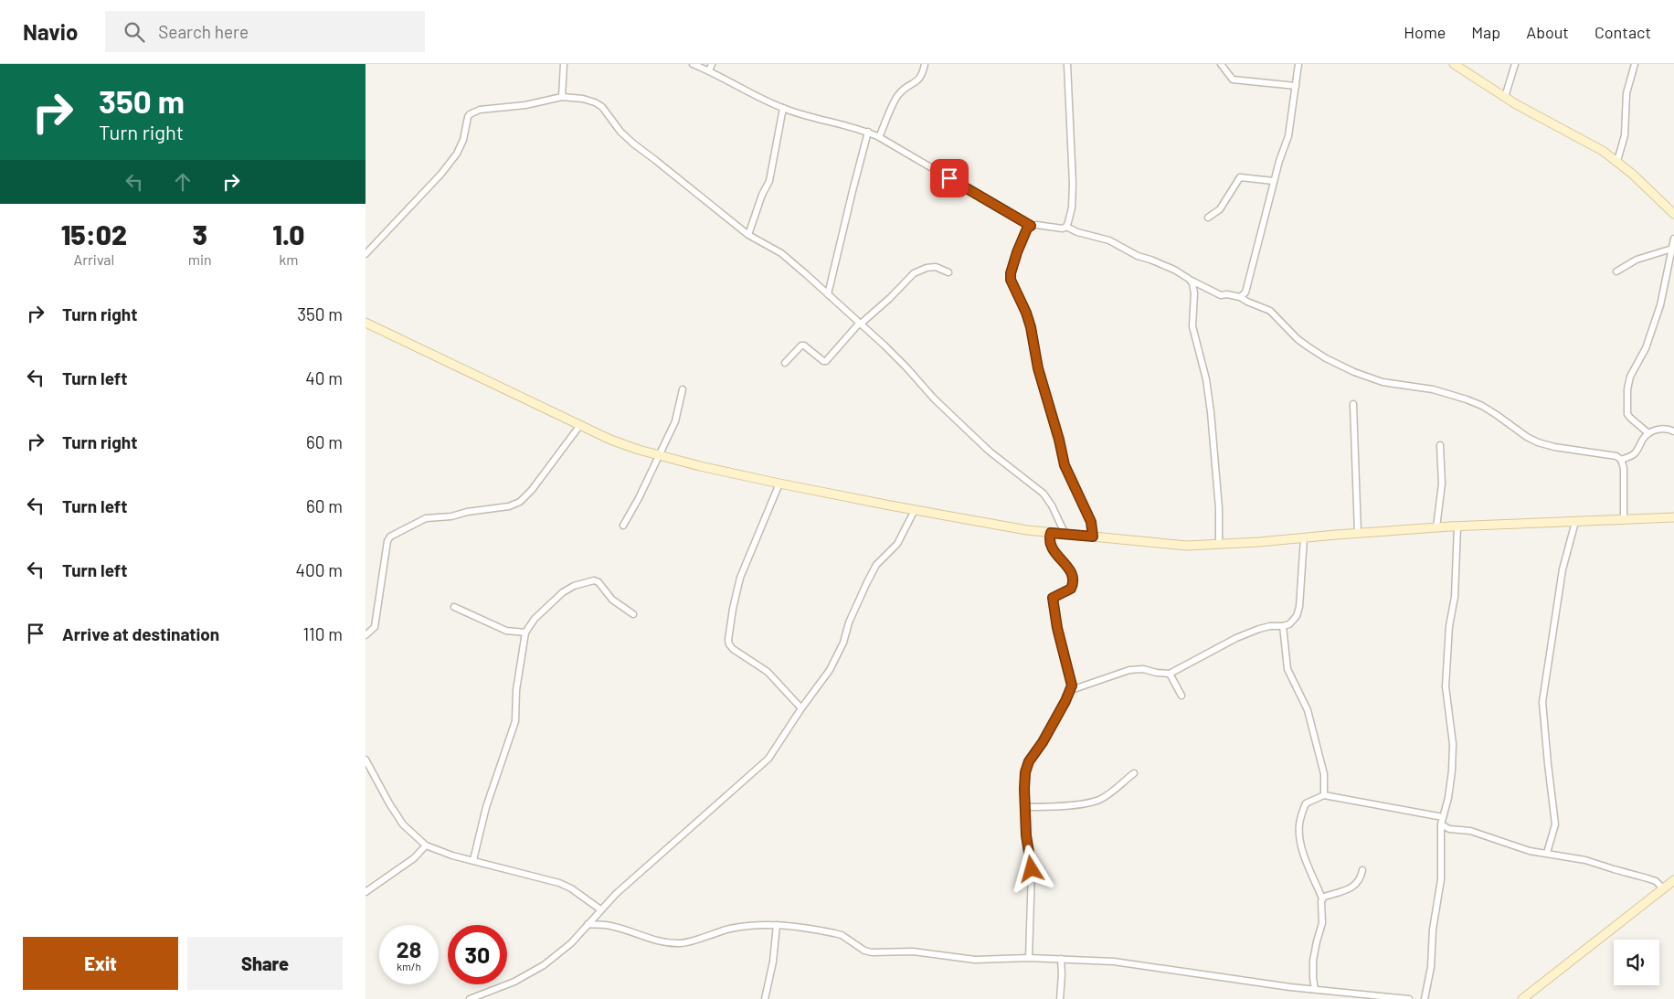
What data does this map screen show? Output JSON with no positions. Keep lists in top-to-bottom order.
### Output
{
  "page": {
    "header": "Navio",
    "search": "Search here",
    "nav": [
      "Home",
      "Map",
      "About",
      "Contact"
    ],
    "turn": ["350 m", "Turn right"],
    "eta": [
      "15:02",
      "Arrival",
      "3",
      "min",
      "1.0",
      "km"
    ],
    "list": [
      {
        "name": "Turn right",
        "value": "350 m"
      },
      {
        "name": "Turn left",
        "value": "40 m"
      },
      {
        "name": "Turn right",
        "value": "60 m"
      },
      {
        "name": "Turn left",
        "value": "60 m"
      },
      {
        "name": "Turn left",
        "value": "400 m"
      },
      {
        "name": "Arrive at destination",
        "value": "110 m"
      }
    ],
    "speed": "28 km/h",
    "limit": "30",
    "buttons": ["Exit", "Share"]
  }
}
